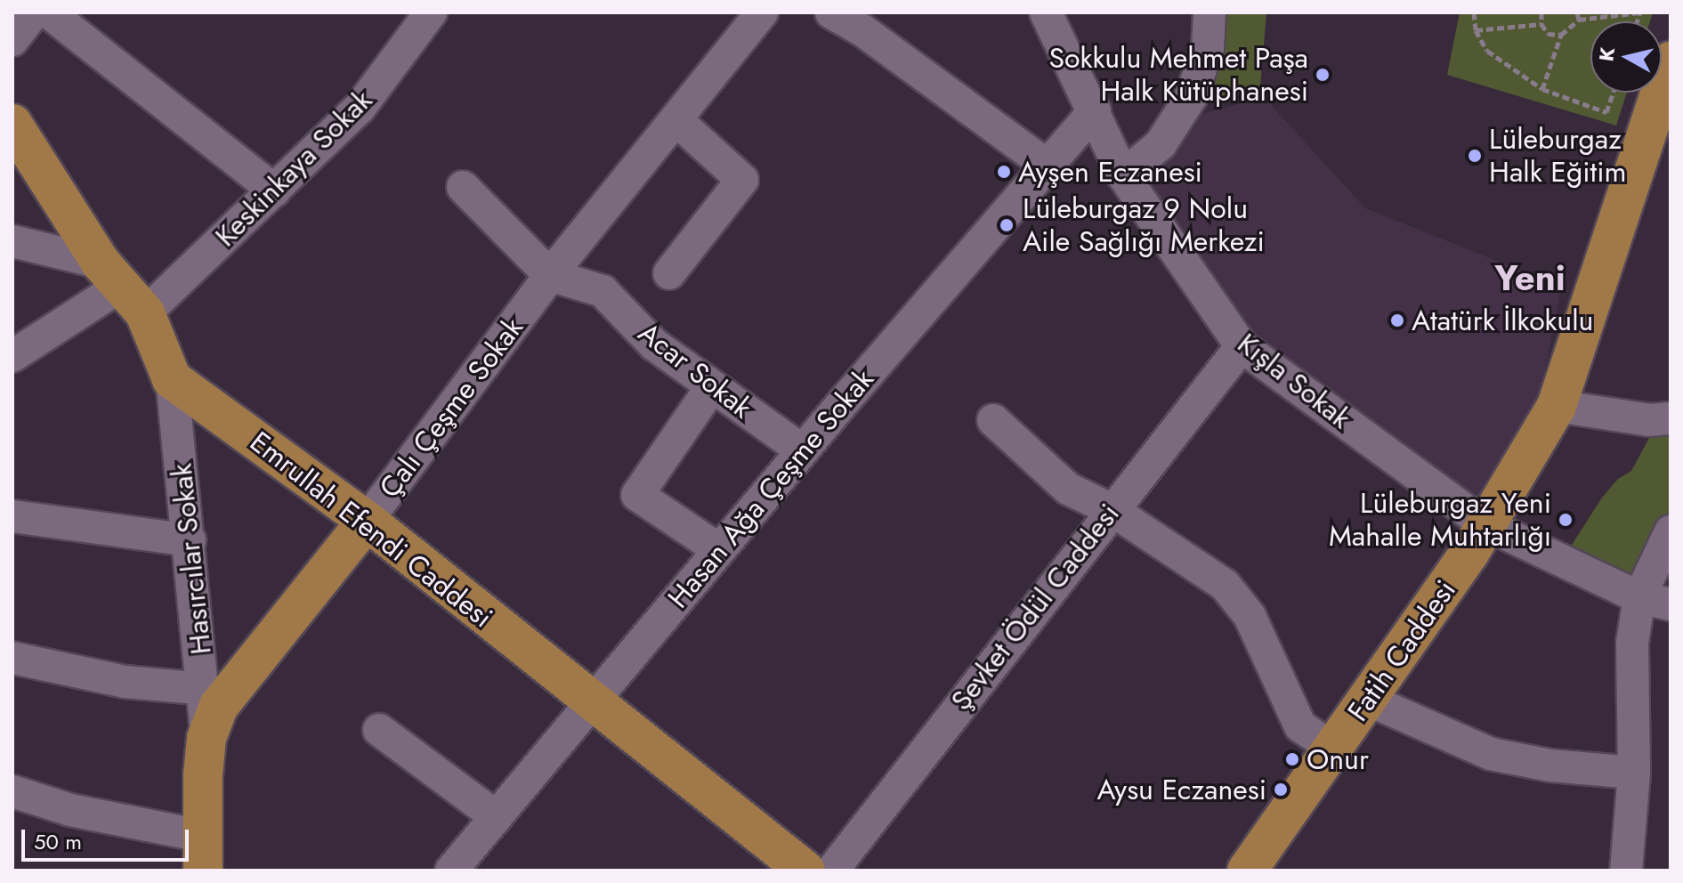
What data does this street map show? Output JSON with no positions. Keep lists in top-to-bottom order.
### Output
{
  "streets": {
    "main road": ["Çalı Çeşme Sokak", "Emrullah Efendi Caddesi", "Fatih Caddesi"],
    "street": [
      "Keskinkaya Sokak",
      "Acar Sokak",
      "Kışla Sokak",
      "Hasan Ağa Çeşme Sokak",
      "Hasırcılar Sokak",
      "Şevket Ödül Caddesi"
    ]
  },
  "crossings": [
    ["Acar Sokak", "Çalı Çeşme Sokak"],
    ["Acar Sokak", "Hasan Ağa Çeşme Sokak"],
    ["Kışla Sokak", "Hasan Ağa Çeşme Sokak"],
    ["Kışla Sokak", "Şevket Ödül Caddesi"],
    ["Kışla Sokak", "Fatih Caddesi"],
    ["Çalı Çeşme Sokak", "Emrullah Efendi Caddesi"],
    ["Çalı Çeşme Sokak", "Hasırcılar Sokak"],
    ["Hasan Ağa Çeşme Sokak", "Emrullah Efendi Caddesi"],
    ["Emrullah Efendi Caddesi", "Hasırcılar Sokak"]
  ],
  "districts": ["Yeni"],
  "places": [
    "Sokkulu Mehmet Paşa Halk Kütüphanesi",
    "Lüleburgaz Halk Eğitim",
    "Ayşen Eczanesi",
    "Lüleburgaz 9 Nolu Aile Sağlığı Merkezi",
    "Atatürk İlkokulu",
    "Lüleburgaz Yeni Mahalle Muhtarlığı",
    "Onur",
    "Aysu Eczanesi"
  ],
  "scale_bar": "50 m",
  "north": "left"
}
